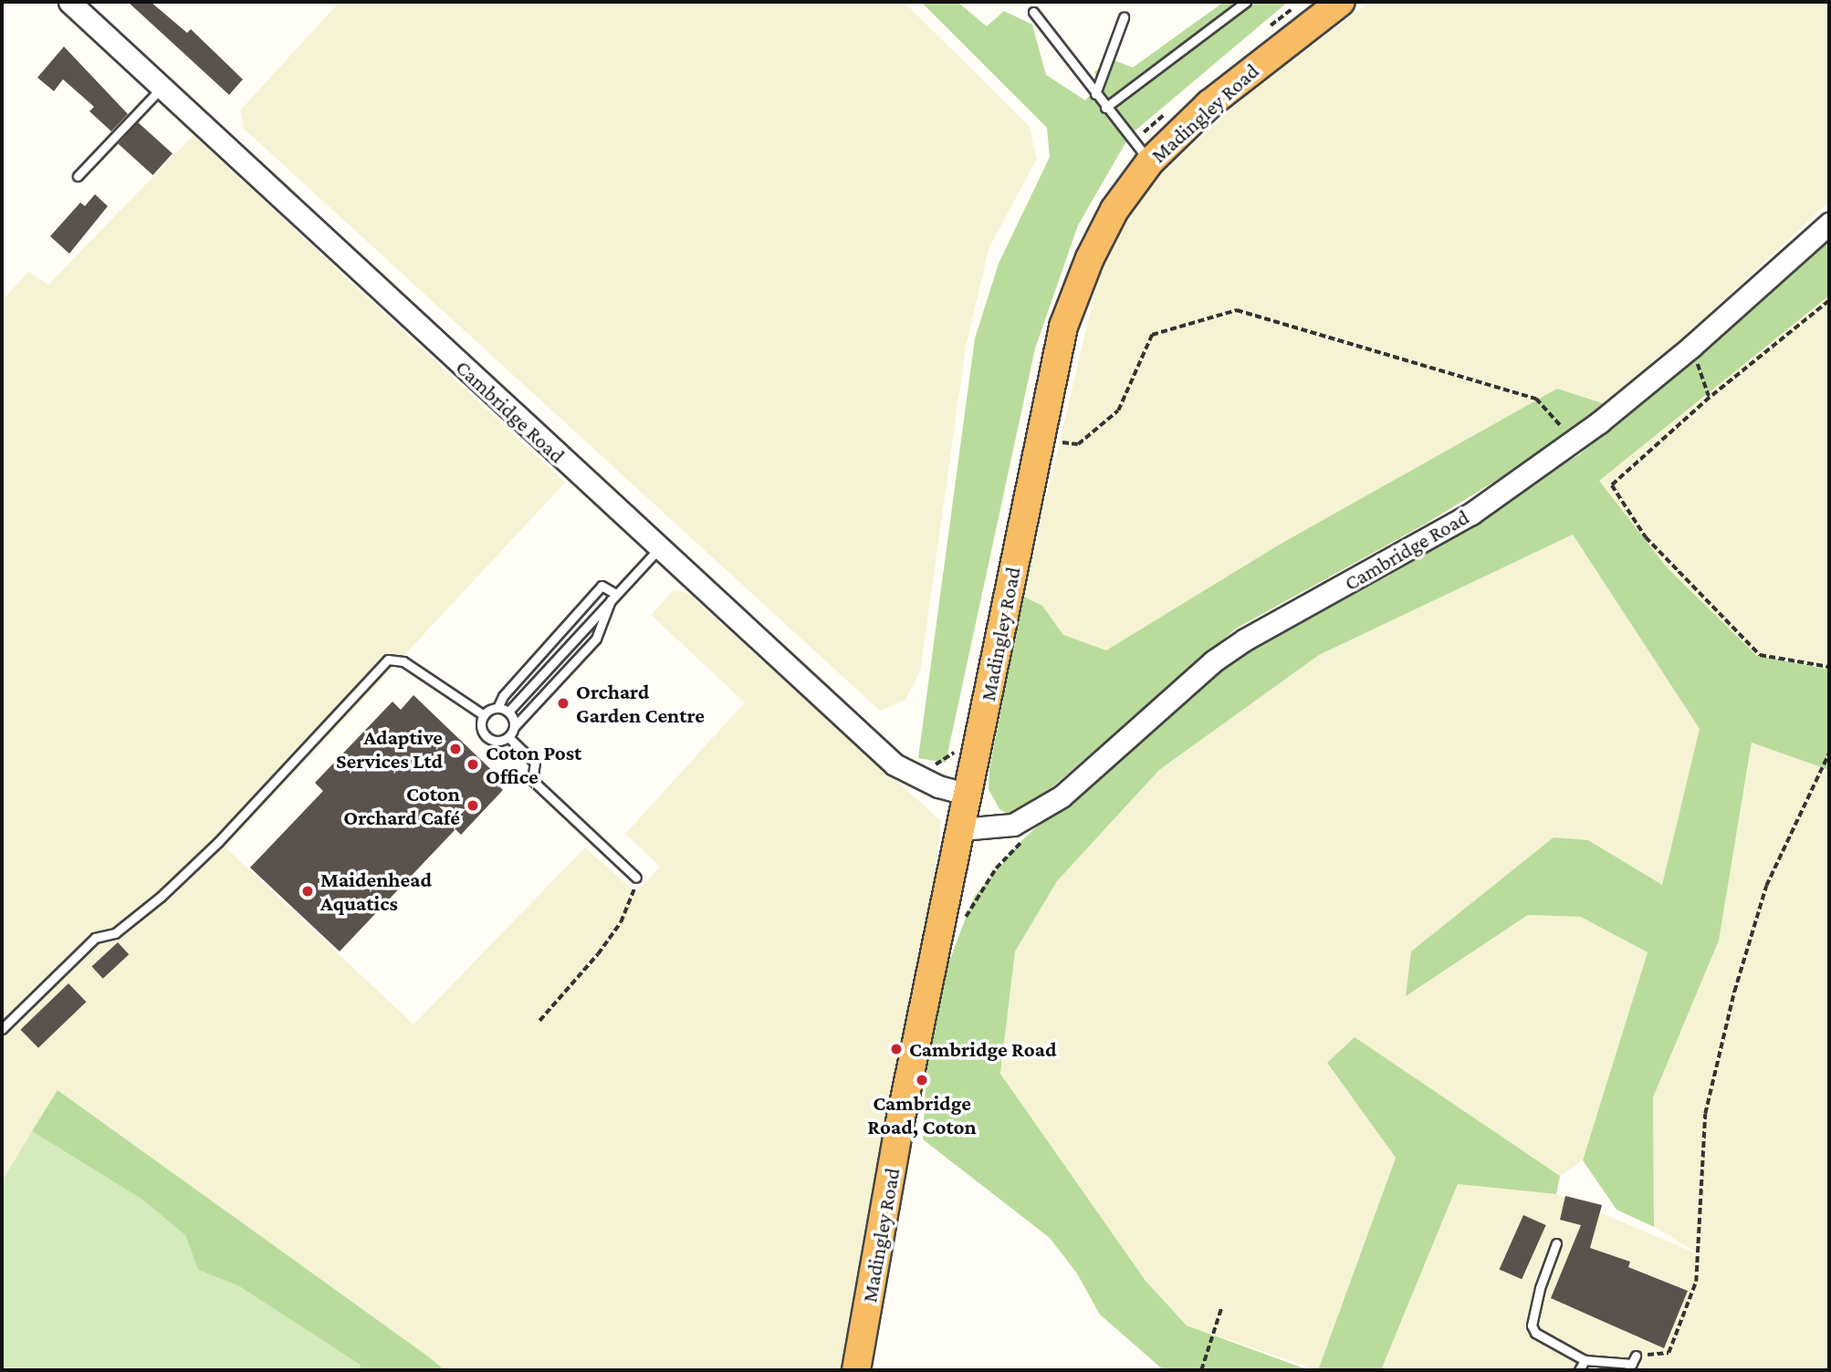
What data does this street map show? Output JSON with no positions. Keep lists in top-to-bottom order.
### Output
{
  "streets": {
    "highway": ["Madingley Road"],
    "street": ["Cambridge Road"]
  },
  "crossings": [
    ["Madingley Road", "Cambridge Road"]
  ],
  "places": [
    "Orchard Garden Centre",
    "Adaptive Services Ltd",
    "Coton Post Office",
    "Coton Orchard Café",
    "Maidenhead Aquatics",
    "Cambridge Road",
    "Cambridge Road, Coton"
  ]
}
